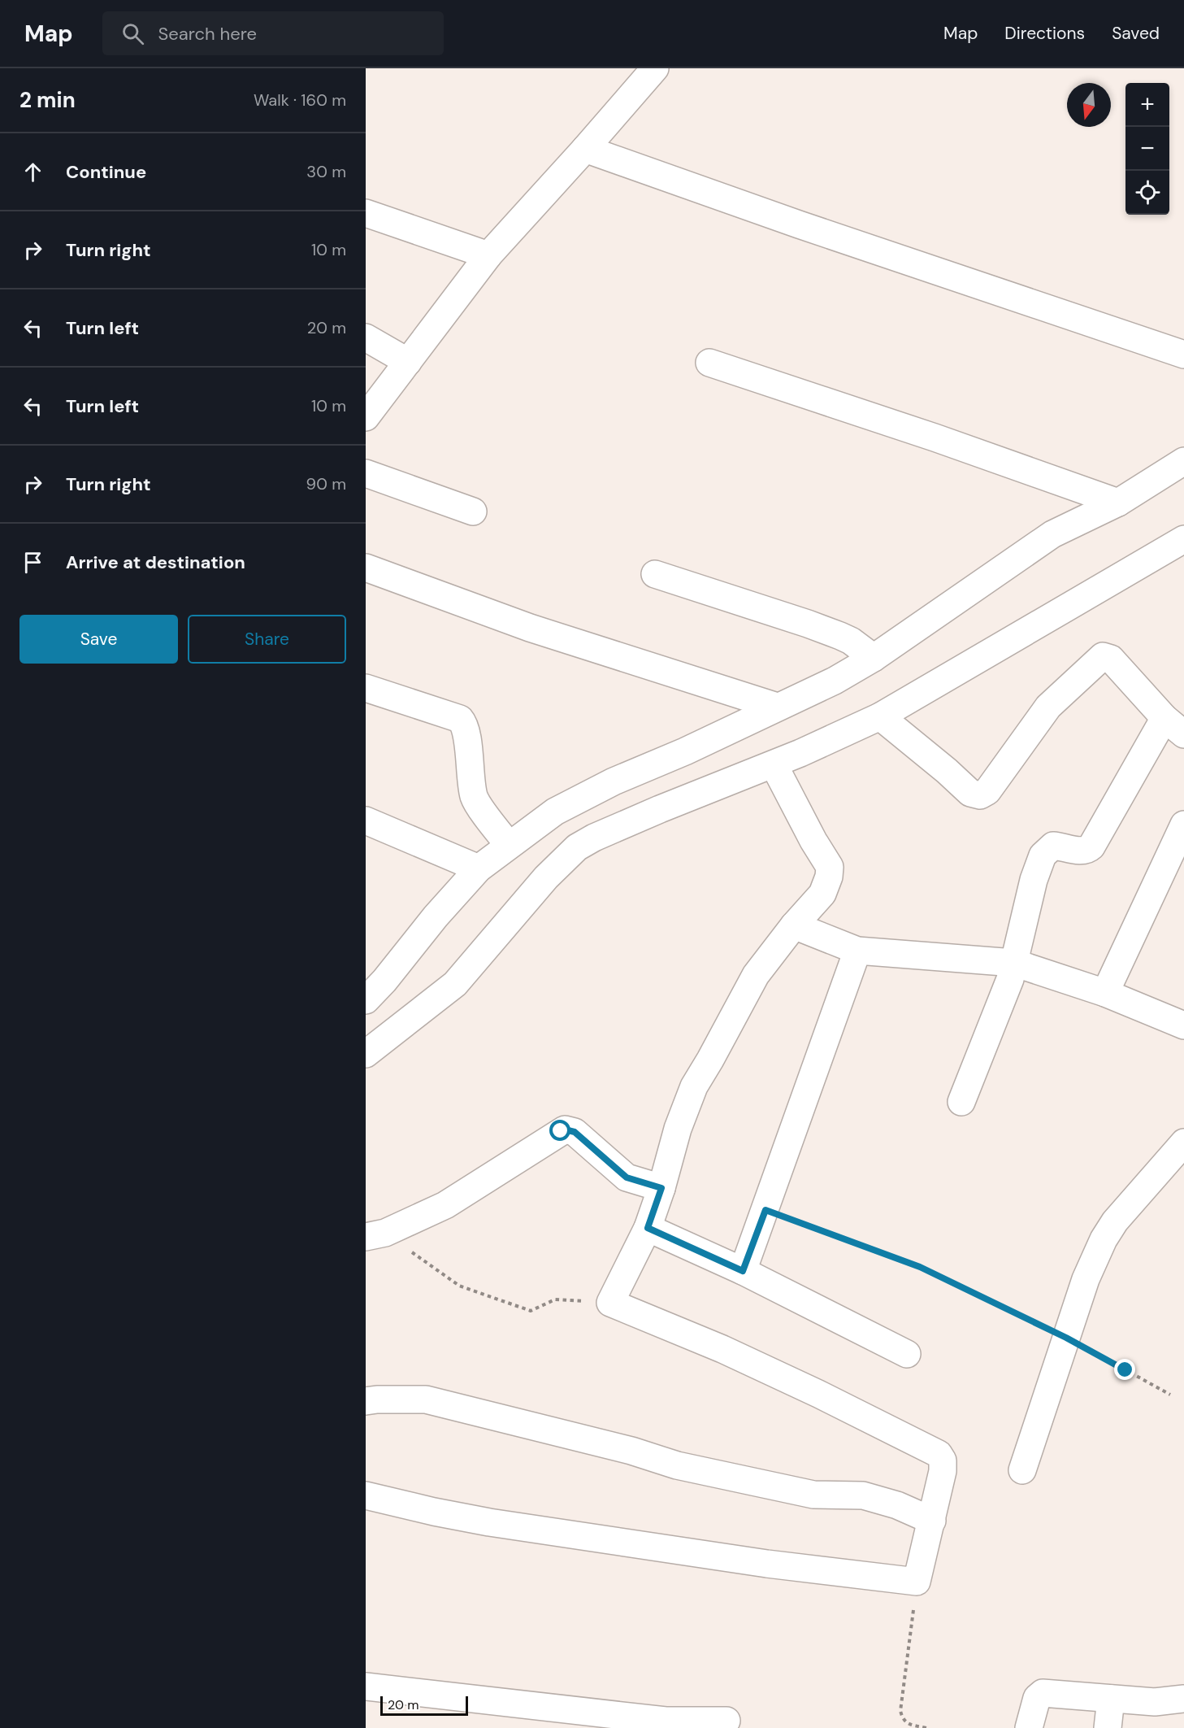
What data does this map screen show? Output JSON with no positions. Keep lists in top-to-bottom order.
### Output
{
  "scale_bar": "20 m",
  "north": "bottom",
  "page": {
    "header": "Map",
    "search": "Search here",
    "nav": ["Map", "Directions", "Saved"],
    "heading": ["2 min", "Walk · 160 m"],
    "map_buttons": ["+", "−"],
    "list": [
      ["Continue", "30 m"],
      ["Turn right", "10 m"],
      ["Turn left", "20 m"],
      ["Turn left", "10 m"],
      ["Turn right", "90 m"],
      "Arrive at destination"
    ],
    "buttons": ["Save", "Share"],
    "scale": "20 m"
  }
}
